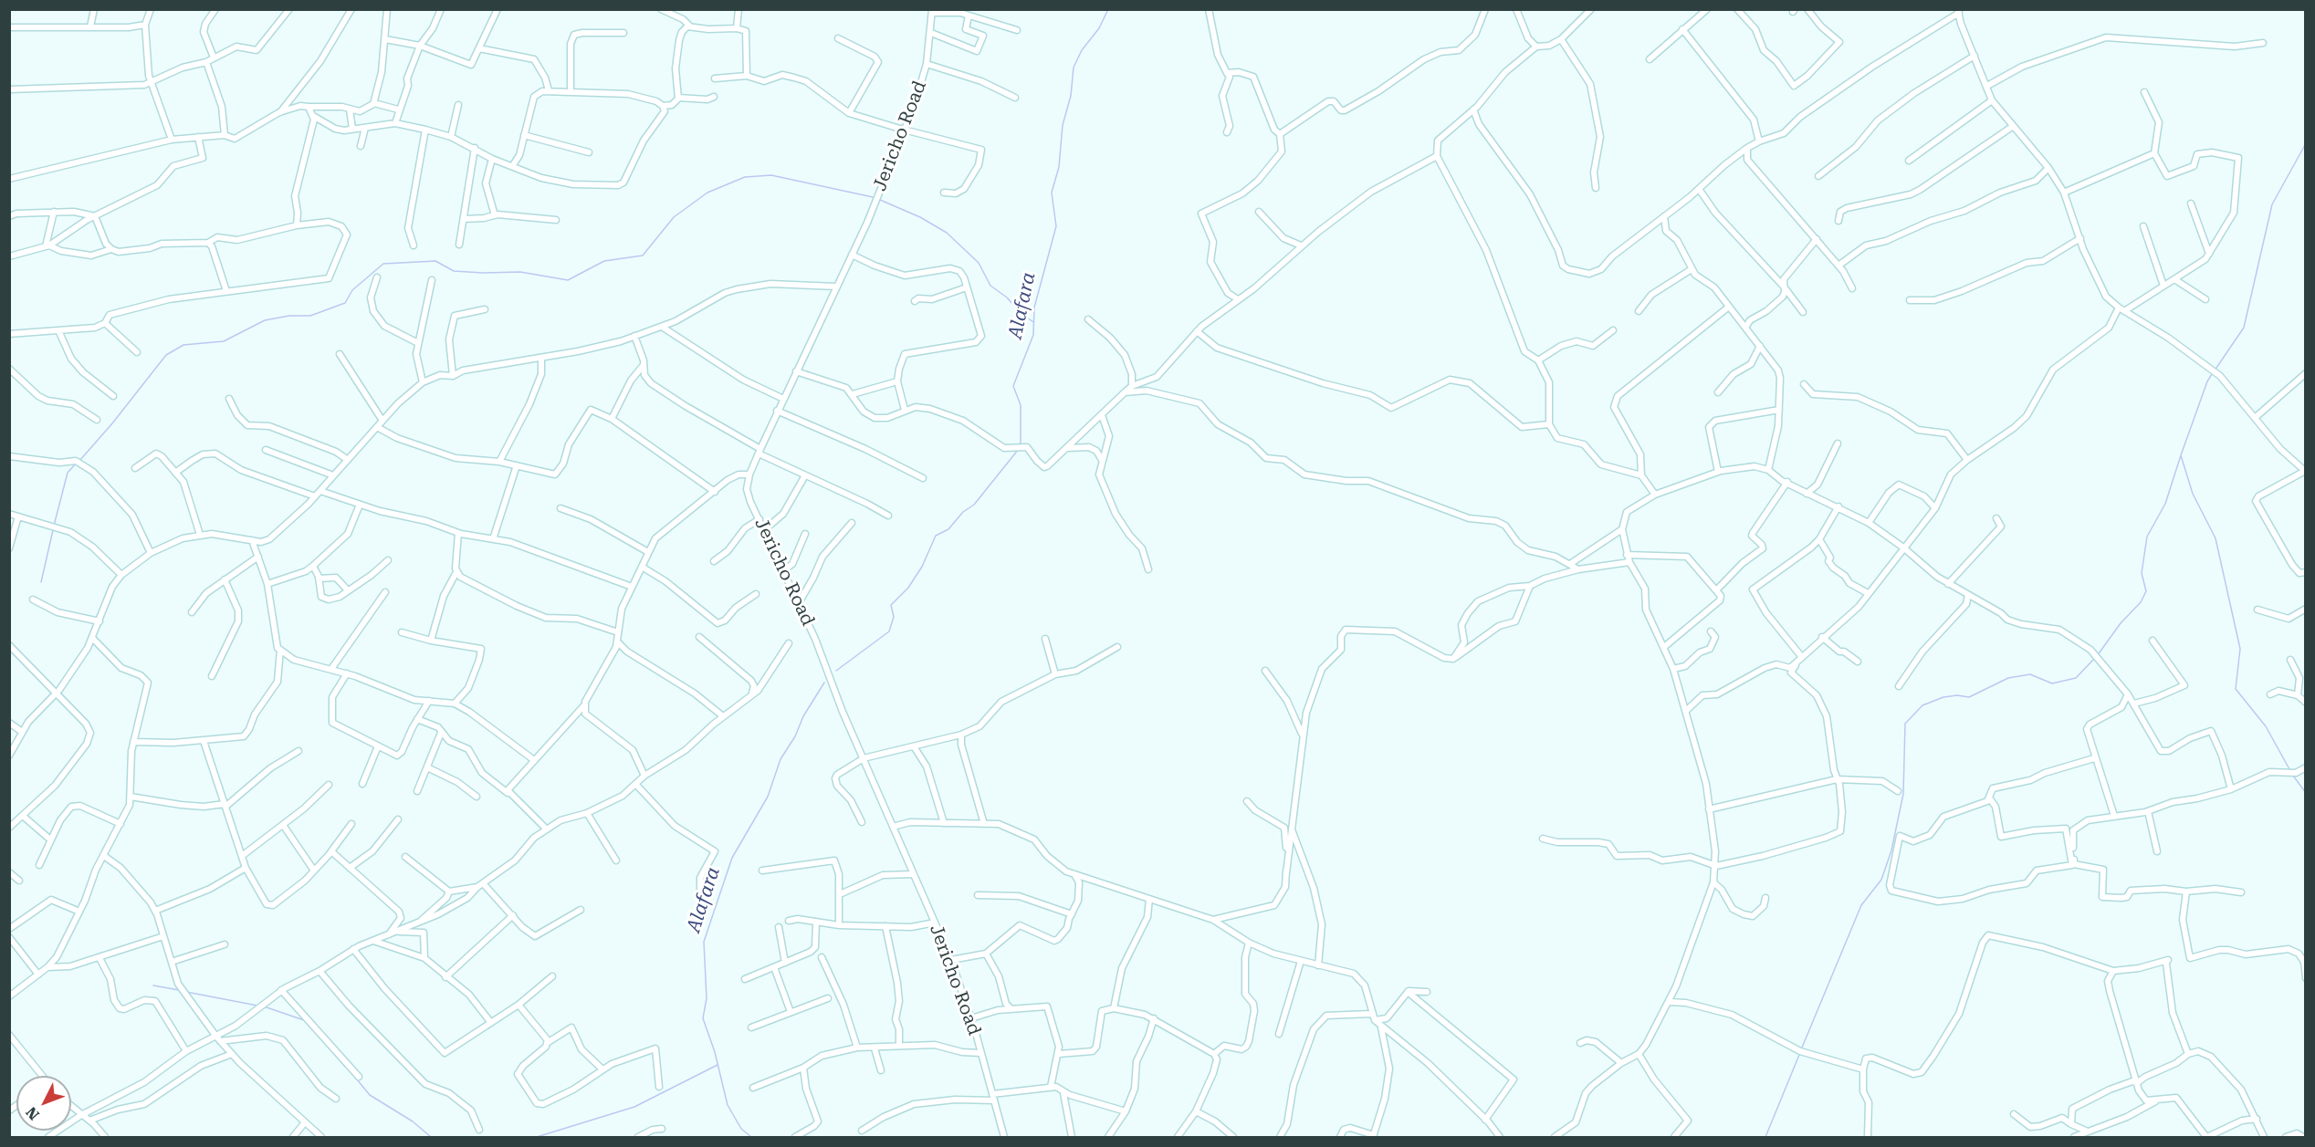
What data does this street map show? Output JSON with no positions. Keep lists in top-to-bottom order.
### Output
{
  "streets": {
    "street": ["Jericho Road"]
  },
  "water": ["Alafara"],
  "north": "bottom left"
}
